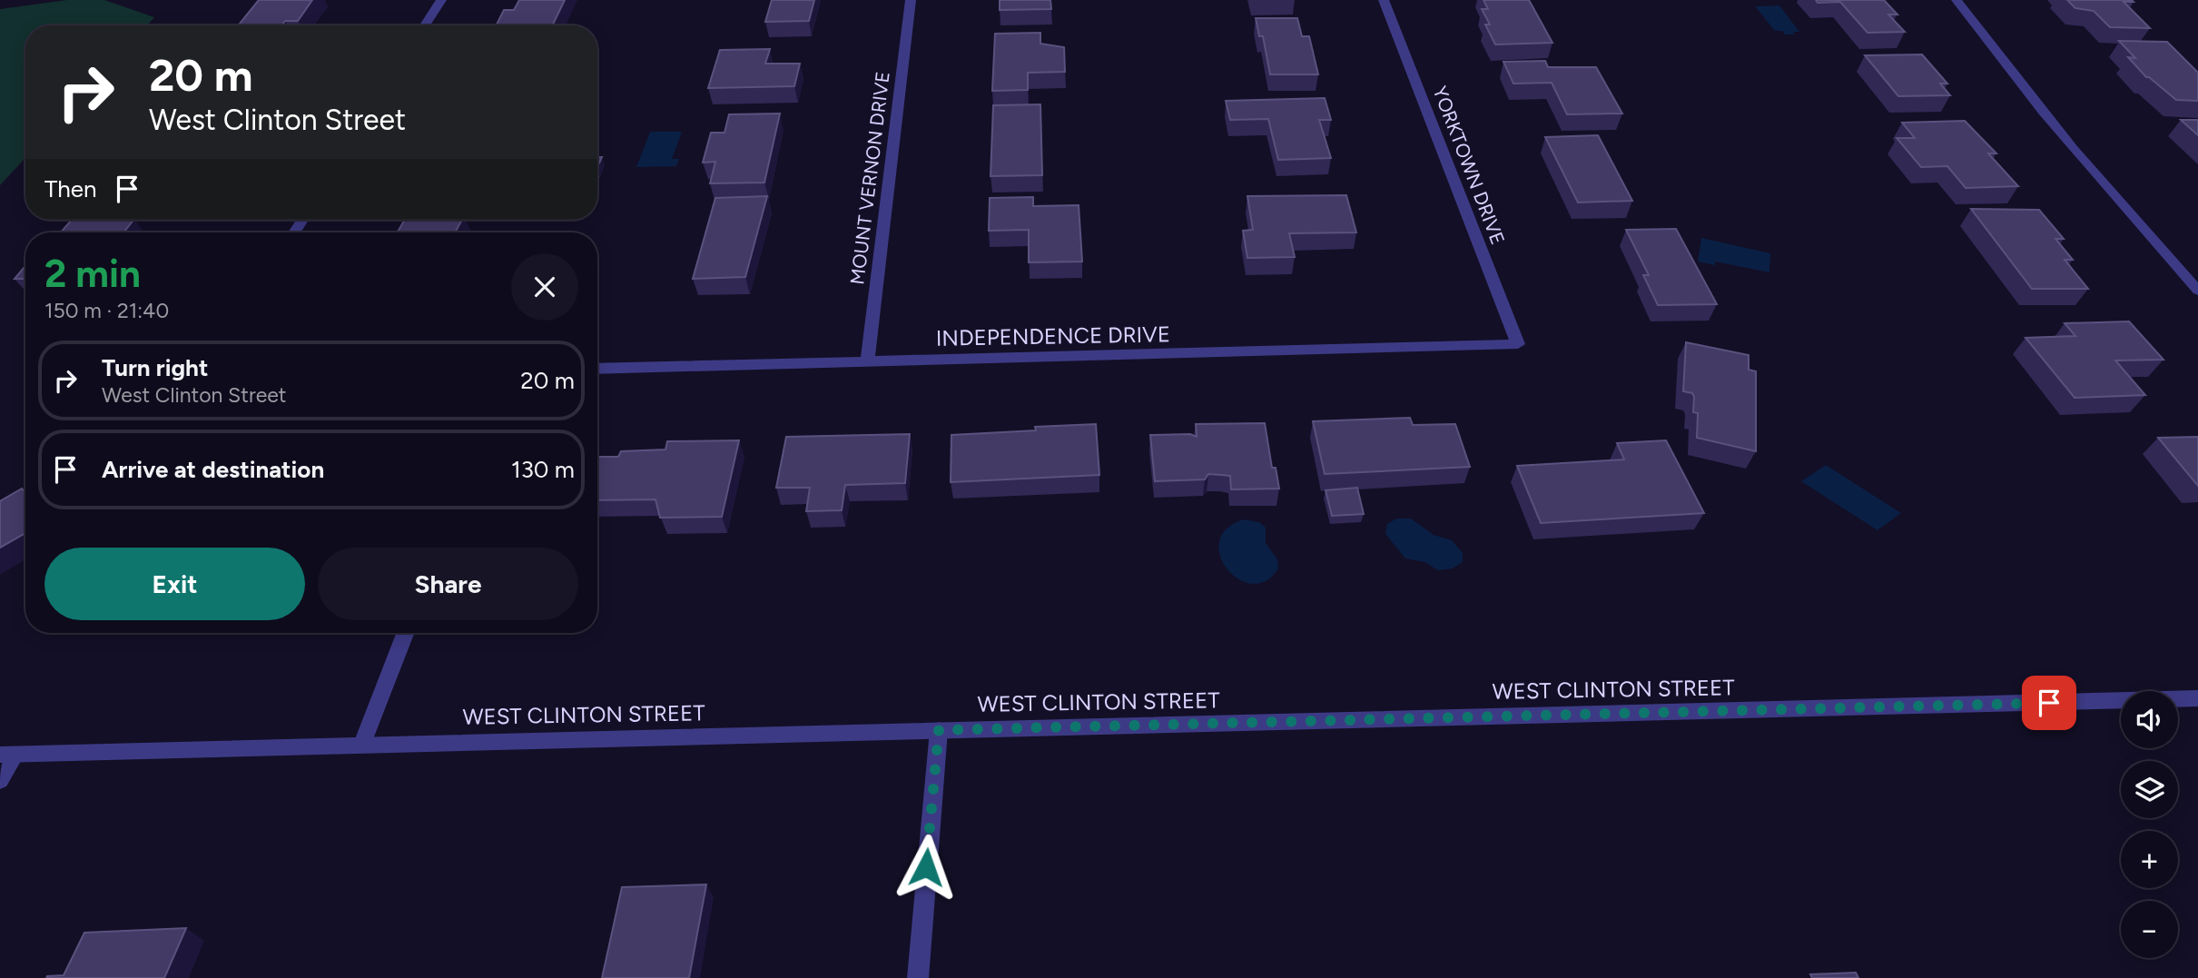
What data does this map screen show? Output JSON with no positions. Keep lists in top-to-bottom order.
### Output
{
  "streets": {
    "street": [
      "YORKTOWN DRIVE",
      "MOUNT VERNON DRIVE",
      "INDEPENDENCE DRIVE",
      "WEST CLINTON STREET"
    ]
  },
  "crossings": [
    ["YORKTOWN DRIVE", "INDEPENDENCE DRIVE"],
    ["MOUNT VERNON DRIVE", "INDEPENDENCE DRIVE"]
  ],
  "page": {
    "turn": ["20 m", "West Clinton Street"],
    "then": "Then",
    "heading": ["2 min", "150 m · 21:40"],
    "list": [
      {
        "name": "Turn right",
        "note": "West Clinton Street",
        "value": "20 m"
      },
      {
        "name": "Arrive at destination",
        "value": "130 m"
      }
    ],
    "buttons": ["Exit", "Share"],
    "map_buttons": ["+", "−"]
  }
}
